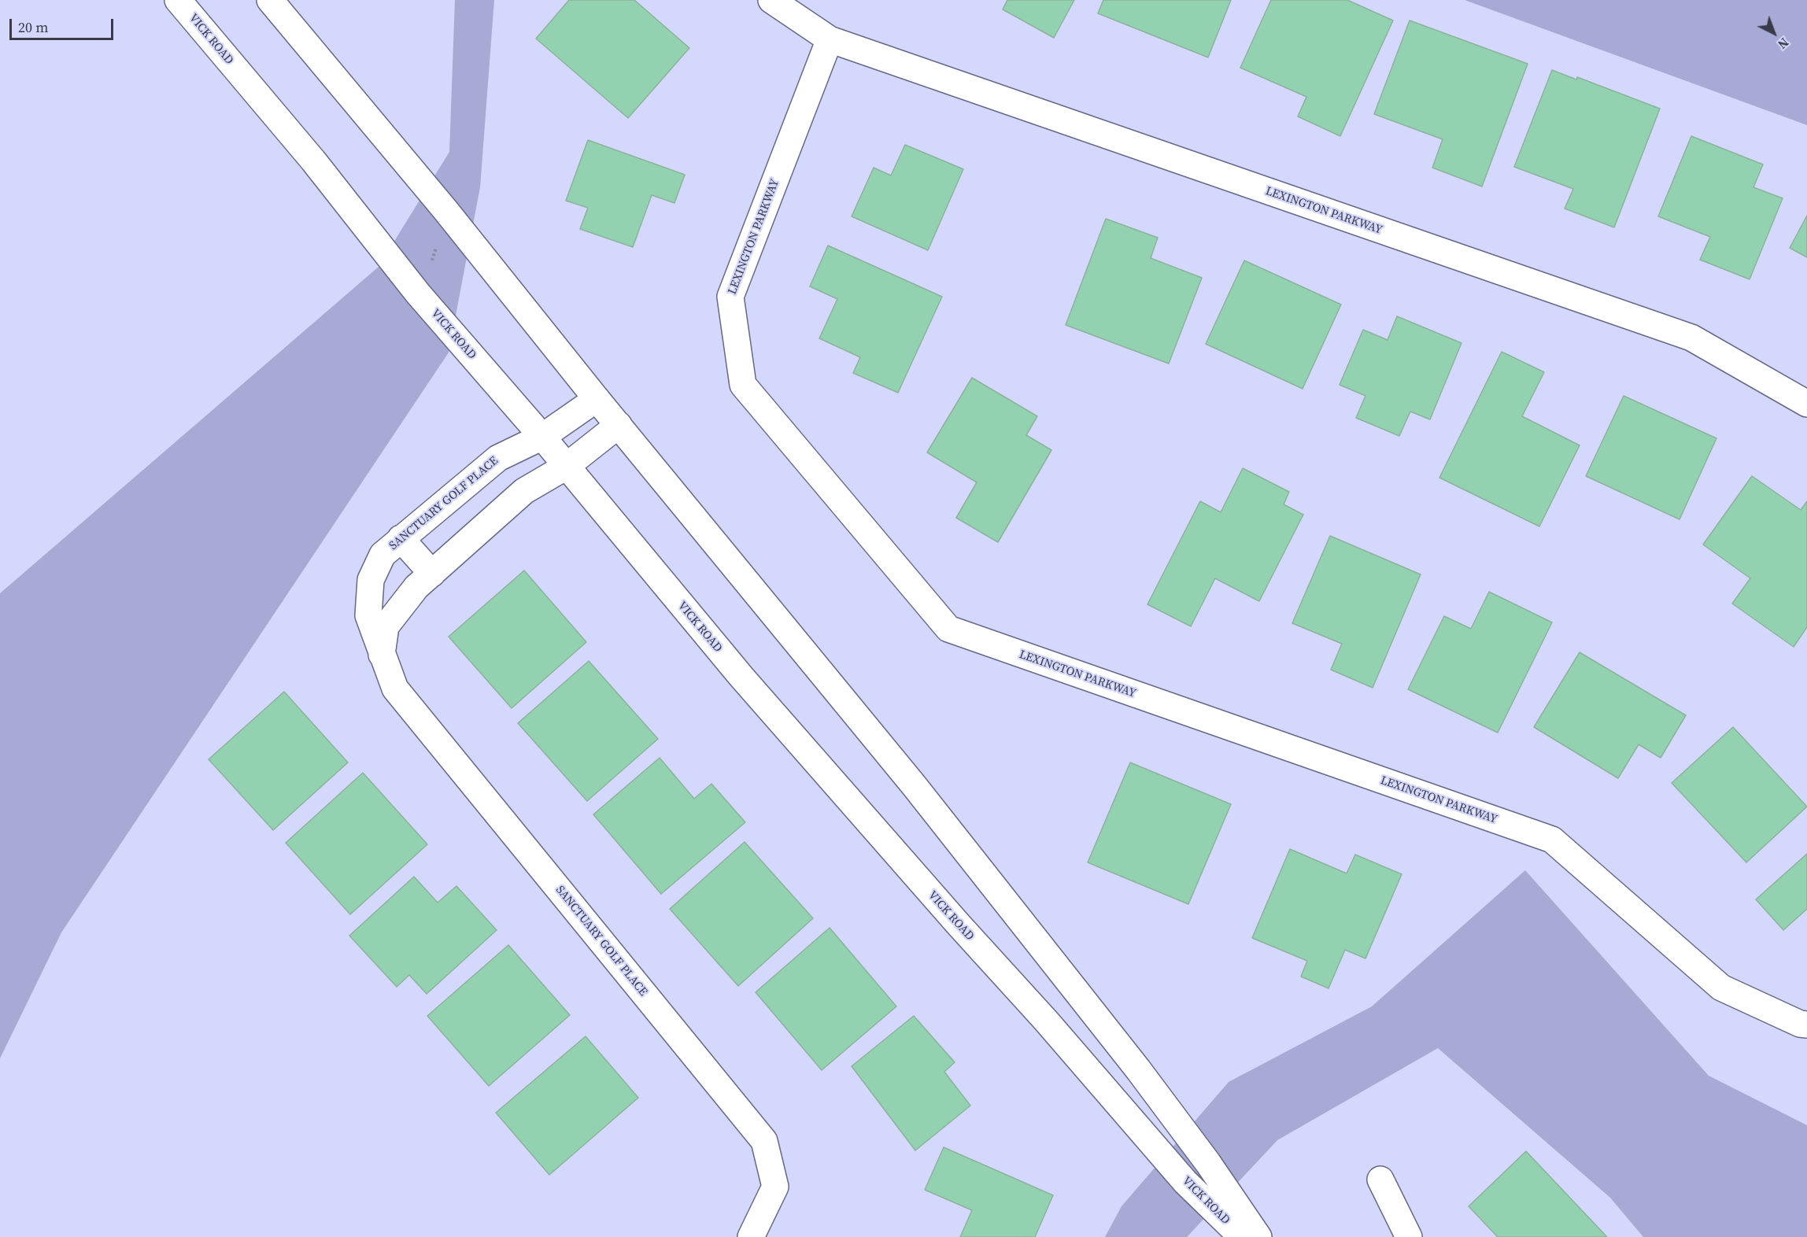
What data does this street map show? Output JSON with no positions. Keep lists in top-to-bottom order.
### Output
{
  "streets": {
    "street": ["VICK ROAD", "LEXINGTON PARKWAY", "SANCTUARY GOLF PLACE"]
  },
  "crossings": [
    ["VICK ROAD", "SANCTUARY GOLF PLACE"]
  ],
  "scale_bar": "20 m",
  "north": "bottom right"
}
